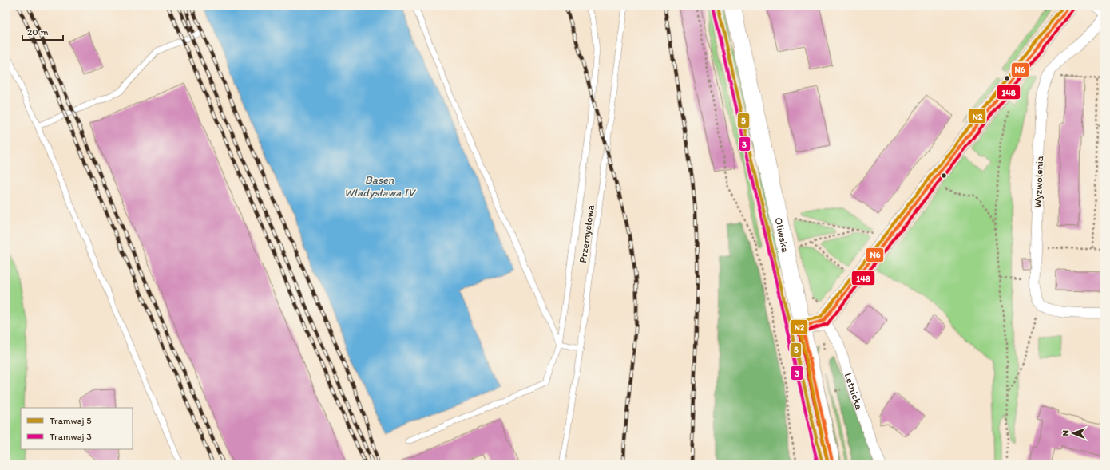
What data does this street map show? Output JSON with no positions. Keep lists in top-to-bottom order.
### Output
{
  "streets": {
    "main road": ["Oliwska"],
    "street": ["Wyzwolenia", "Letnicka"],
    "lane": ["Przemysłowa"]
  },
  "water": ["Basen Władysława IV"],
  "lines": [
    "tram line 5",
    "transit line N6",
    "transit line N2",
    "tram line 3",
    "transit line 148"
  ],
  "legend": ["Tramwaj 5", "Tramwaj 3"],
  "scale_bar": "20 m",
  "north": "left"
}
